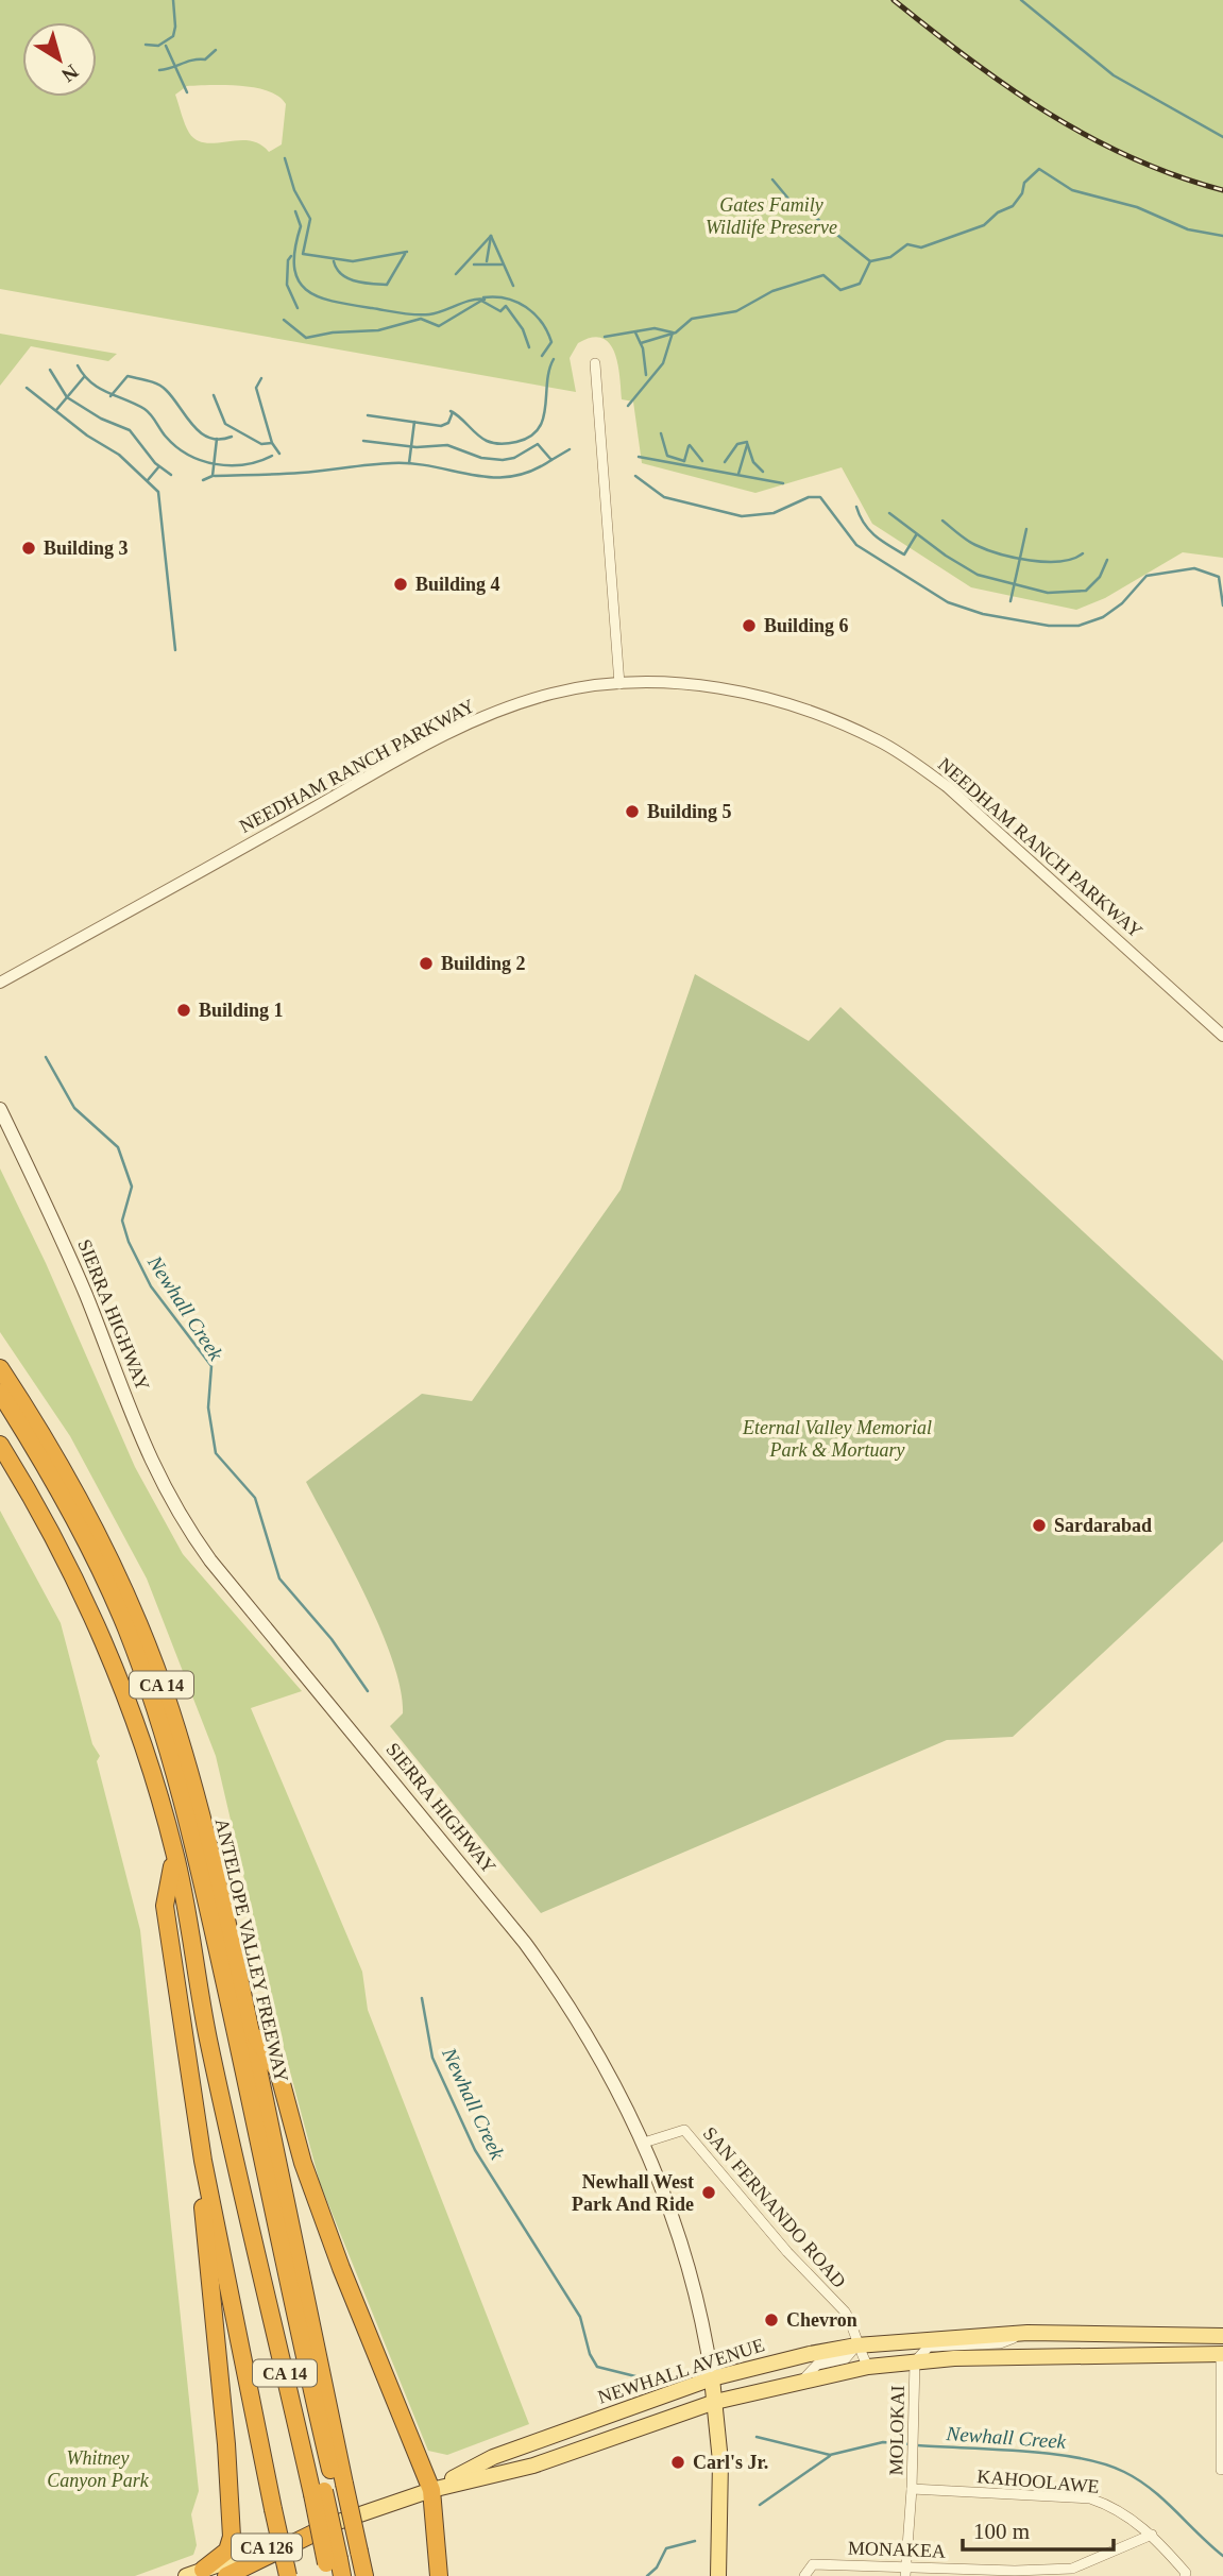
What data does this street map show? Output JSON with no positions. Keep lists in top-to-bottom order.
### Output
{
  "streets": {
    "highway": ["CA 14", "ANTELOPE VALLEY FREEWAY"],
    "main road": ["SIERRA HIGHWAY", "NEWHALL AVENUE", "CA 126"],
    "street": [
      "NEEDHAM RANCH PARKWAY",
      "SAN FERNANDO ROAD",
      "MOLOKAI",
      "KAHOOLAWE",
      "MONAKEA"
    ]
  },
  "crossings": [
    ["SIERRA HIGHWAY", "SAN FERNANDO ROAD"],
    ["SIERRA HIGHWAY", "NEWHALL AVENUE"],
    ["SAN FERNANDO ROAD", "NEWHALL AVENUE"],
    ["NEWHALL AVENUE", "MOLOKAI"],
    ["MOLOKAI", "KAHOOLAWE"],
    ["MOLOKAI", "MONAKEA"],
    ["KAHOOLAWE", "MONAKEA"]
  ],
  "water": ["Newhall Creek"],
  "parks": ["Gates Family Wildlife Preserve", "Eternal Valley Memorial Park & Mortuary", "Whitney Canyon Park"],
  "places": [
    "Building 3",
    "Building 4",
    "Building 6",
    "Building 5",
    "Building 2",
    "Building 1",
    "Sardarabad",
    "Newhall West Park And Ride",
    "Chevron",
    "Carl's Jr."
  ],
  "scale_bar": "100 m",
  "north": "bottom right"
}
